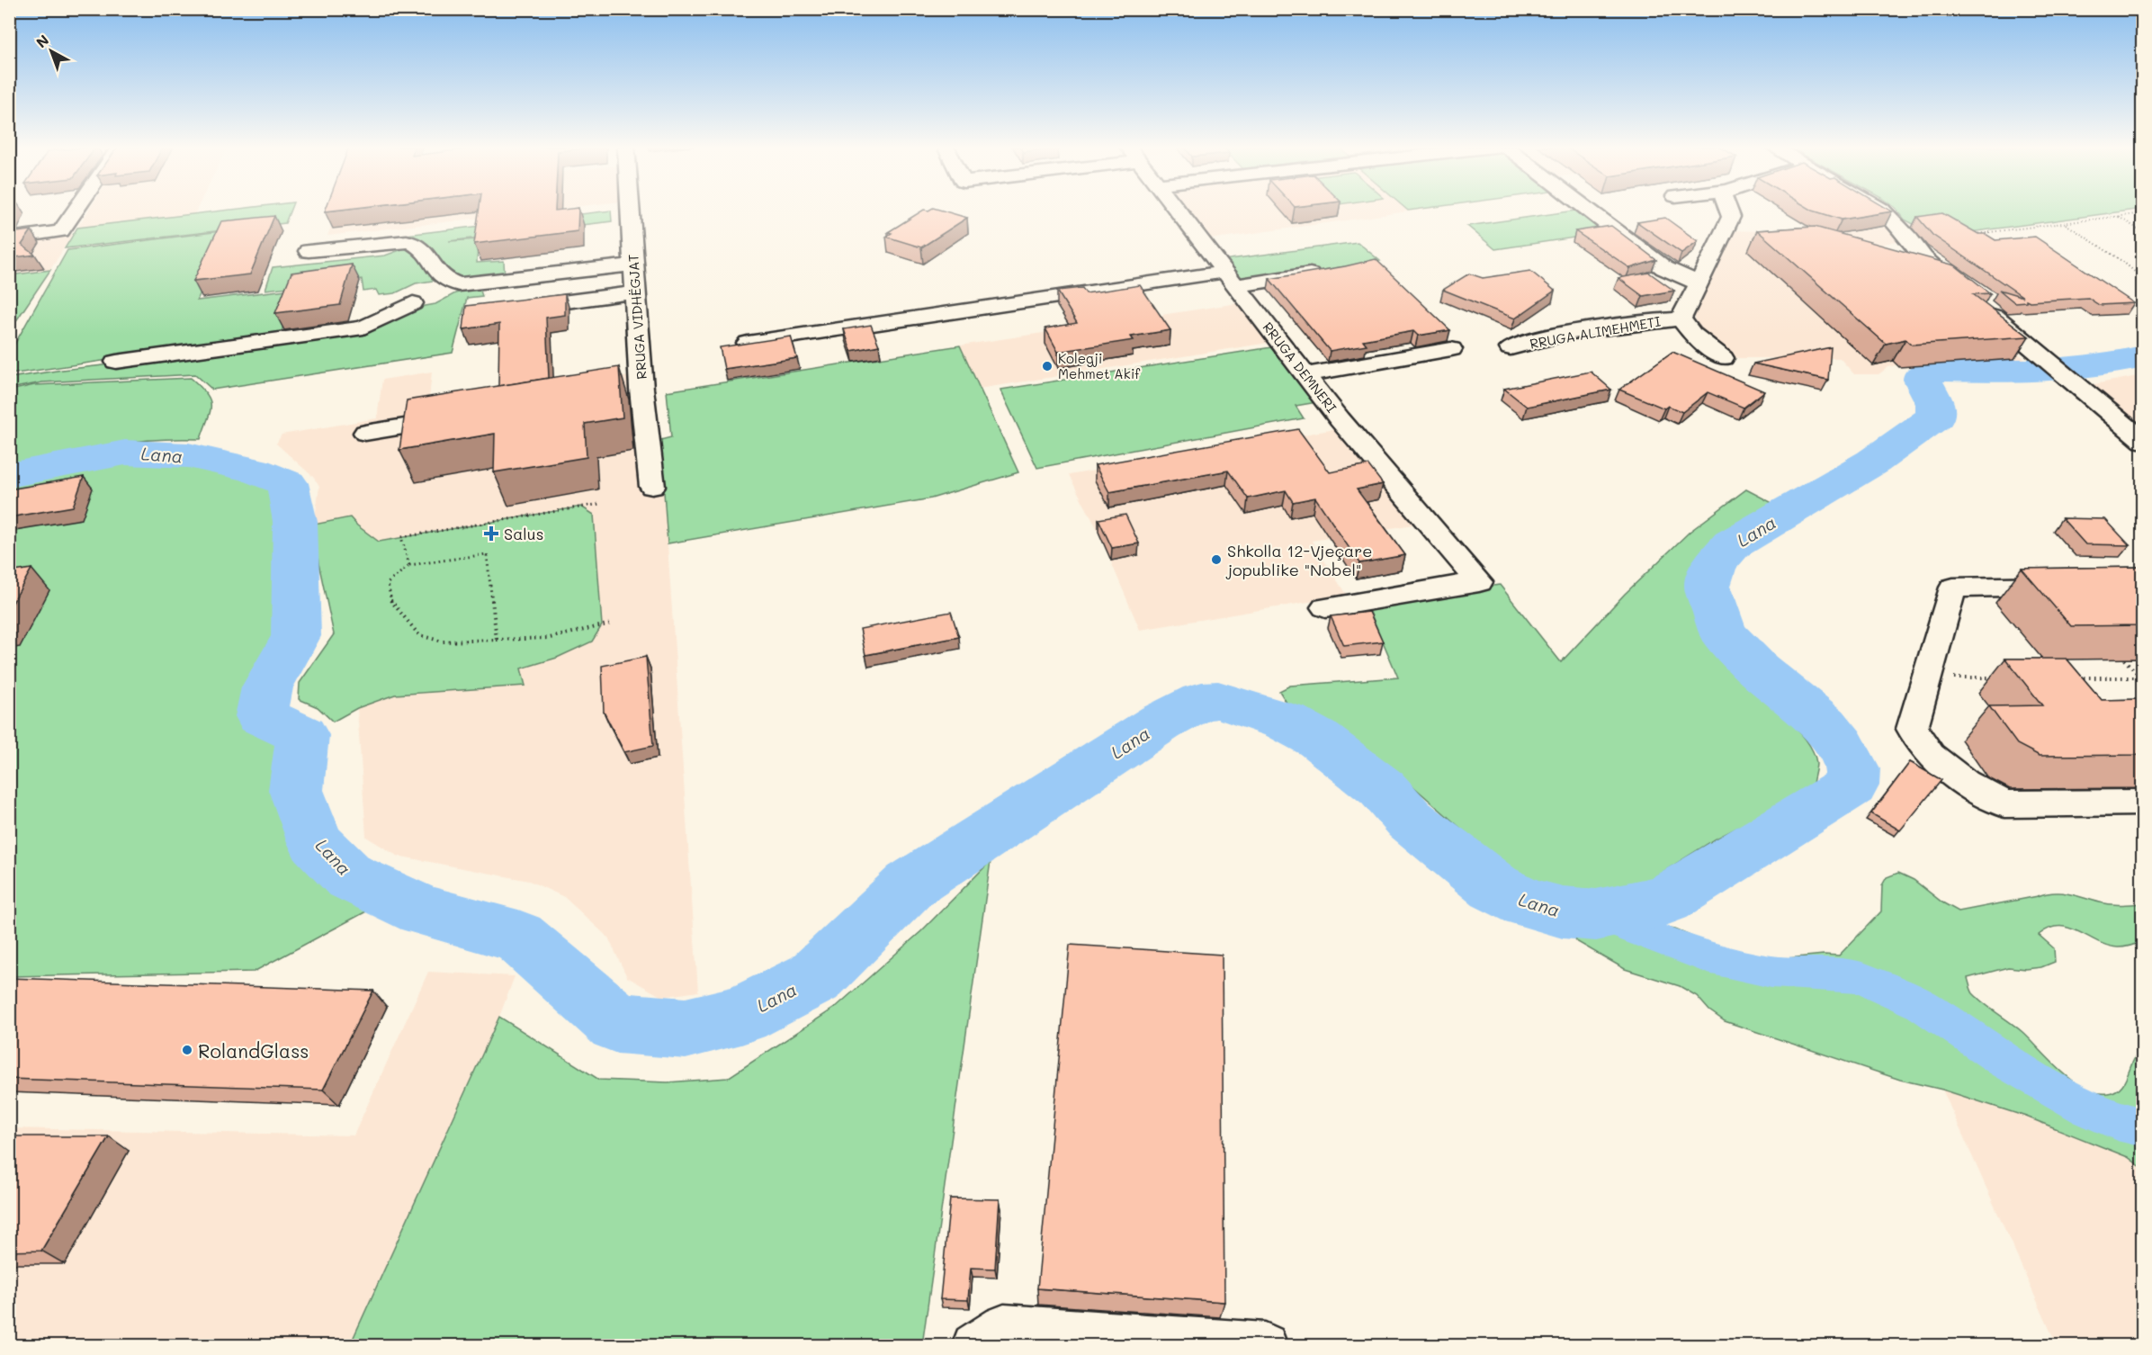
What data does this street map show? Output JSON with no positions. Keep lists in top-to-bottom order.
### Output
{
  "streets": {
    "street": ["RRUGA VIDHËGJAT", "RRUGA ALIMEHMETI", "RRUGA DEMNERI"]
  },
  "water": ["Lana"],
  "places": {
    "other": ["Kolegji Mehmet Akif", "Shkolla 12-Vjeçare jopublike \"Nobel\"", "RolandGlass"],
    "health": ["Salus"]
  },
  "north": "top left"
}
